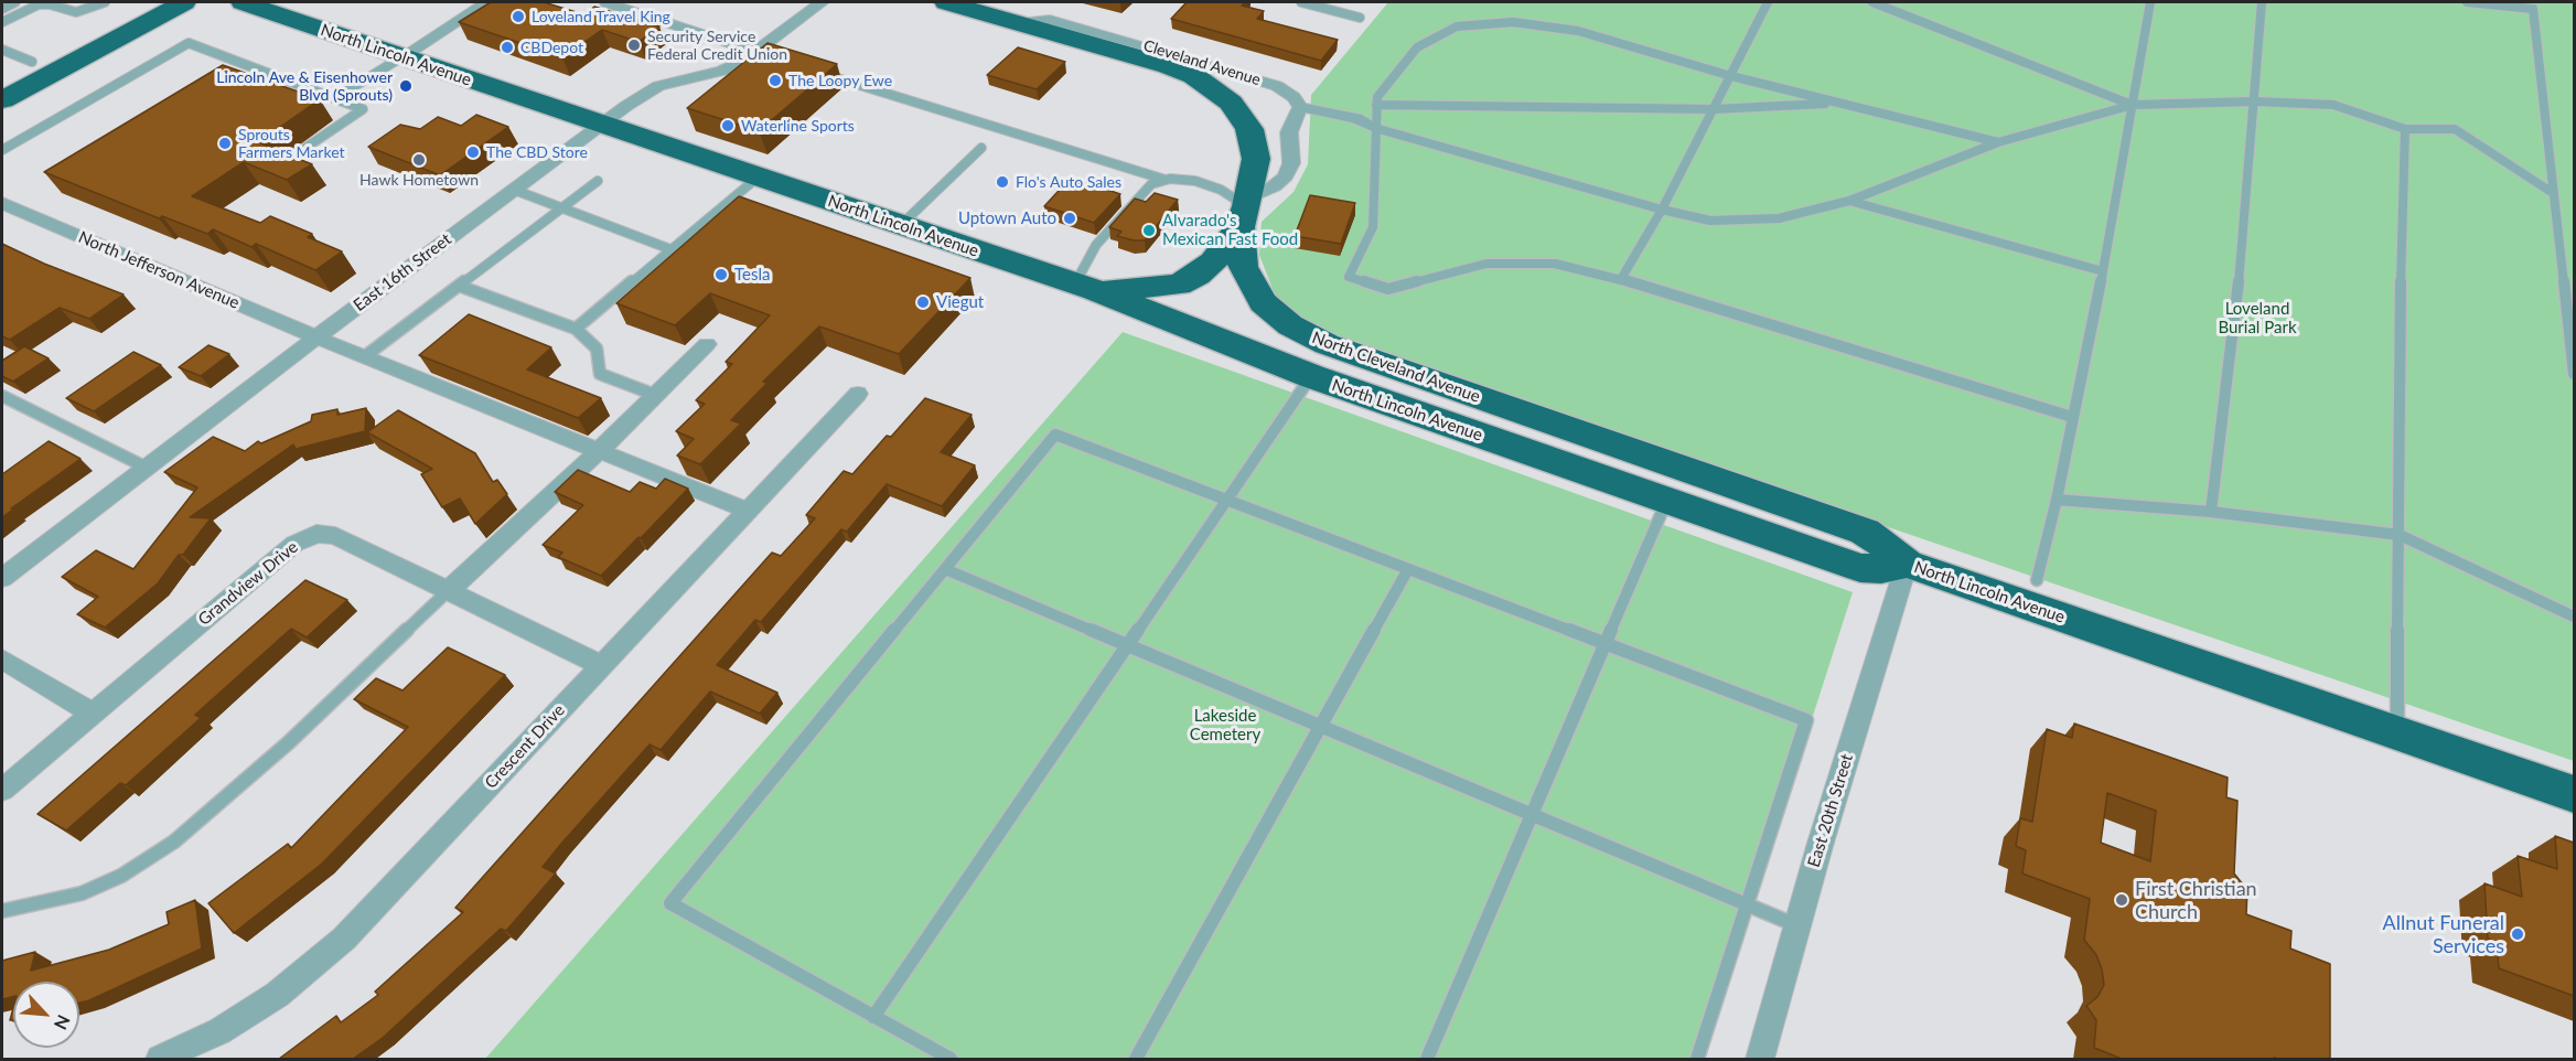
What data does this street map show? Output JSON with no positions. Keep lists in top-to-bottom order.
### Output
{
  "streets": {
    "highway": ["North Lincoln Avenue", "North Cleveland Avenue"],
    "street": [
      "Cleveland Avenue",
      "North Jefferson Avenue",
      "East 16th Street",
      "Grandview Drive",
      "Crescent Drive",
      "East 20th Street"
    ]
  },
  "crossings": [
    ["North Lincoln Avenue", "East 16th Street"],
    ["North Lincoln Avenue", "North Cleveland Avenue"],
    ["North Lincoln Avenue", "East 20th Street"],
    ["Cleveland Avenue", "North Cleveland Avenue"],
    ["North Jefferson Avenue", "East 16th Street"],
    ["North Jefferson Avenue", "Crescent Drive"],
    ["North Cleveland Avenue", "East 20th Street"],
    ["Grandview Drive", "Crescent Drive"]
  ],
  "parks": ["Loveland Burial Park", "Lakeside Cemetery"],
  "places": [
    "Loveland Travel King",
    "Security Service Federal Credit Union",
    "CBDepot",
    "The Loopy Ewe",
    "Lincoln Ave & Eisenhower Blvd (Sprouts)",
    "Waterline Sports",
    "Sprouts Farmers Market",
    "The CBD Store",
    "Hawk Hometown",
    "Flo's Auto Sales",
    "Uptown Auto",
    "Alvarado's Mexican Fast Food",
    "Tesla",
    "Viegut",
    "First Christian Church",
    "Allnut Funeral Services"
  ],
  "north": "bottom right"
}
